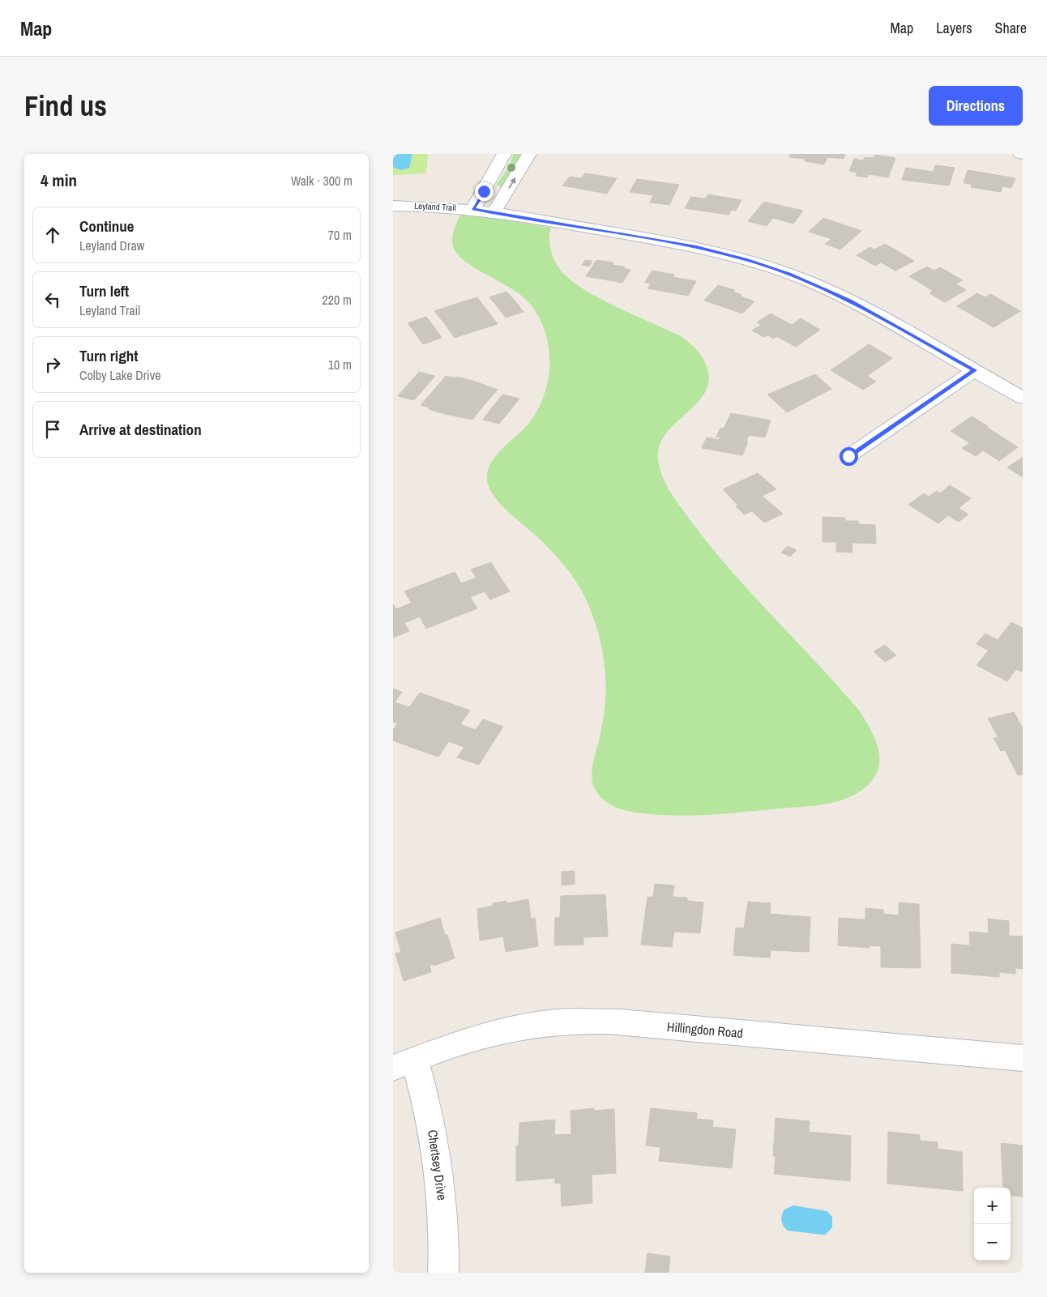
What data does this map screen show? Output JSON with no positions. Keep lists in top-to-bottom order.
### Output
{
  "streets": {
    "street": ["Leyland Trail", "Hillingdon Road", "Chertsey Drive"]
  },
  "crossings": [
    ["Hillingdon Road", "Chertsey Drive"]
  ],
  "page": {
    "header": "Map",
    "nav": ["Map", "Layers", "Share"],
    "buttons": "Directions",
    "title": "Find us",
    "heading": ["4 min", "Walk · 300 m"],
    "list": [
      ["Continue", "Leyland Draw", "70 m"],
      ["Turn left", "Leyland Trail", "220 m"],
      ["Turn right", "Colby Lake Drive", "10 m"],
      "Arrive at destination"
    ],
    "map_buttons": ["+", "−"]
  }
}
